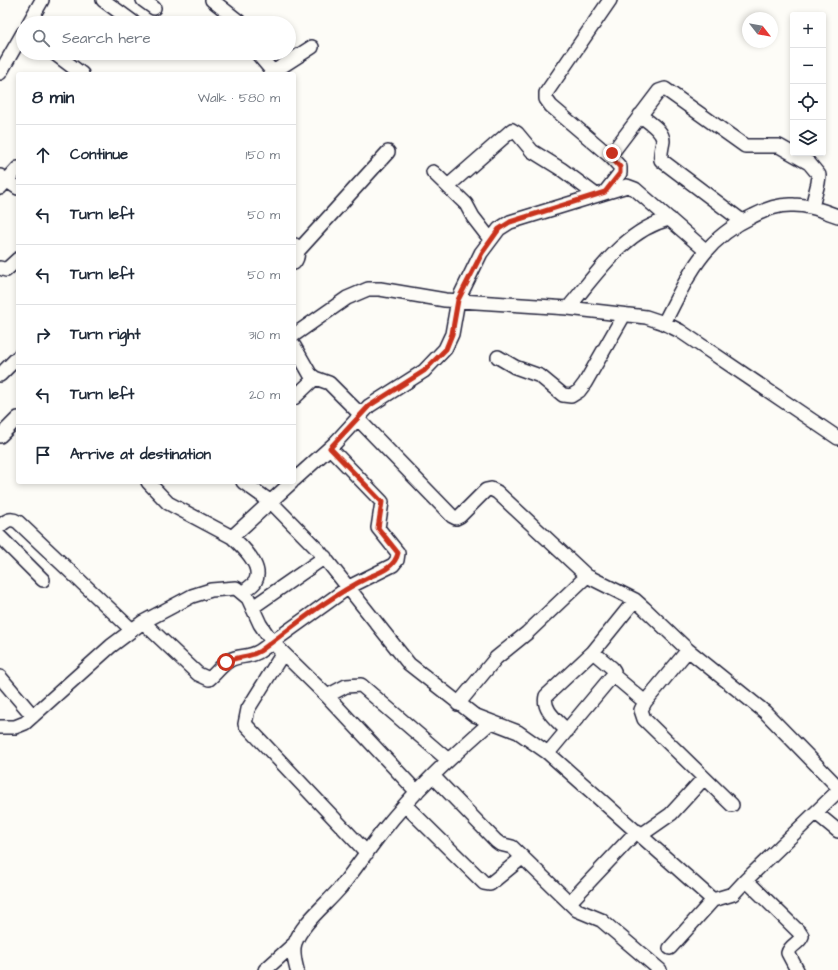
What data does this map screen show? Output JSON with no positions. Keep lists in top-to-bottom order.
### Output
{
  "north": "bottom right",
  "page": {
    "map_buttons": ["+", "−"],
    "search": "Search here",
    "heading": ["8 min", "Walk · 580 m"],
    "list": [
      ["Continue", "150 m"],
      ["Turn left", "50 m"],
      ["Turn left", "50 m"],
      ["Turn right", "310 m"],
      ["Turn left", "20 m"],
      "Arrive at destination"
    ]
  }
}
